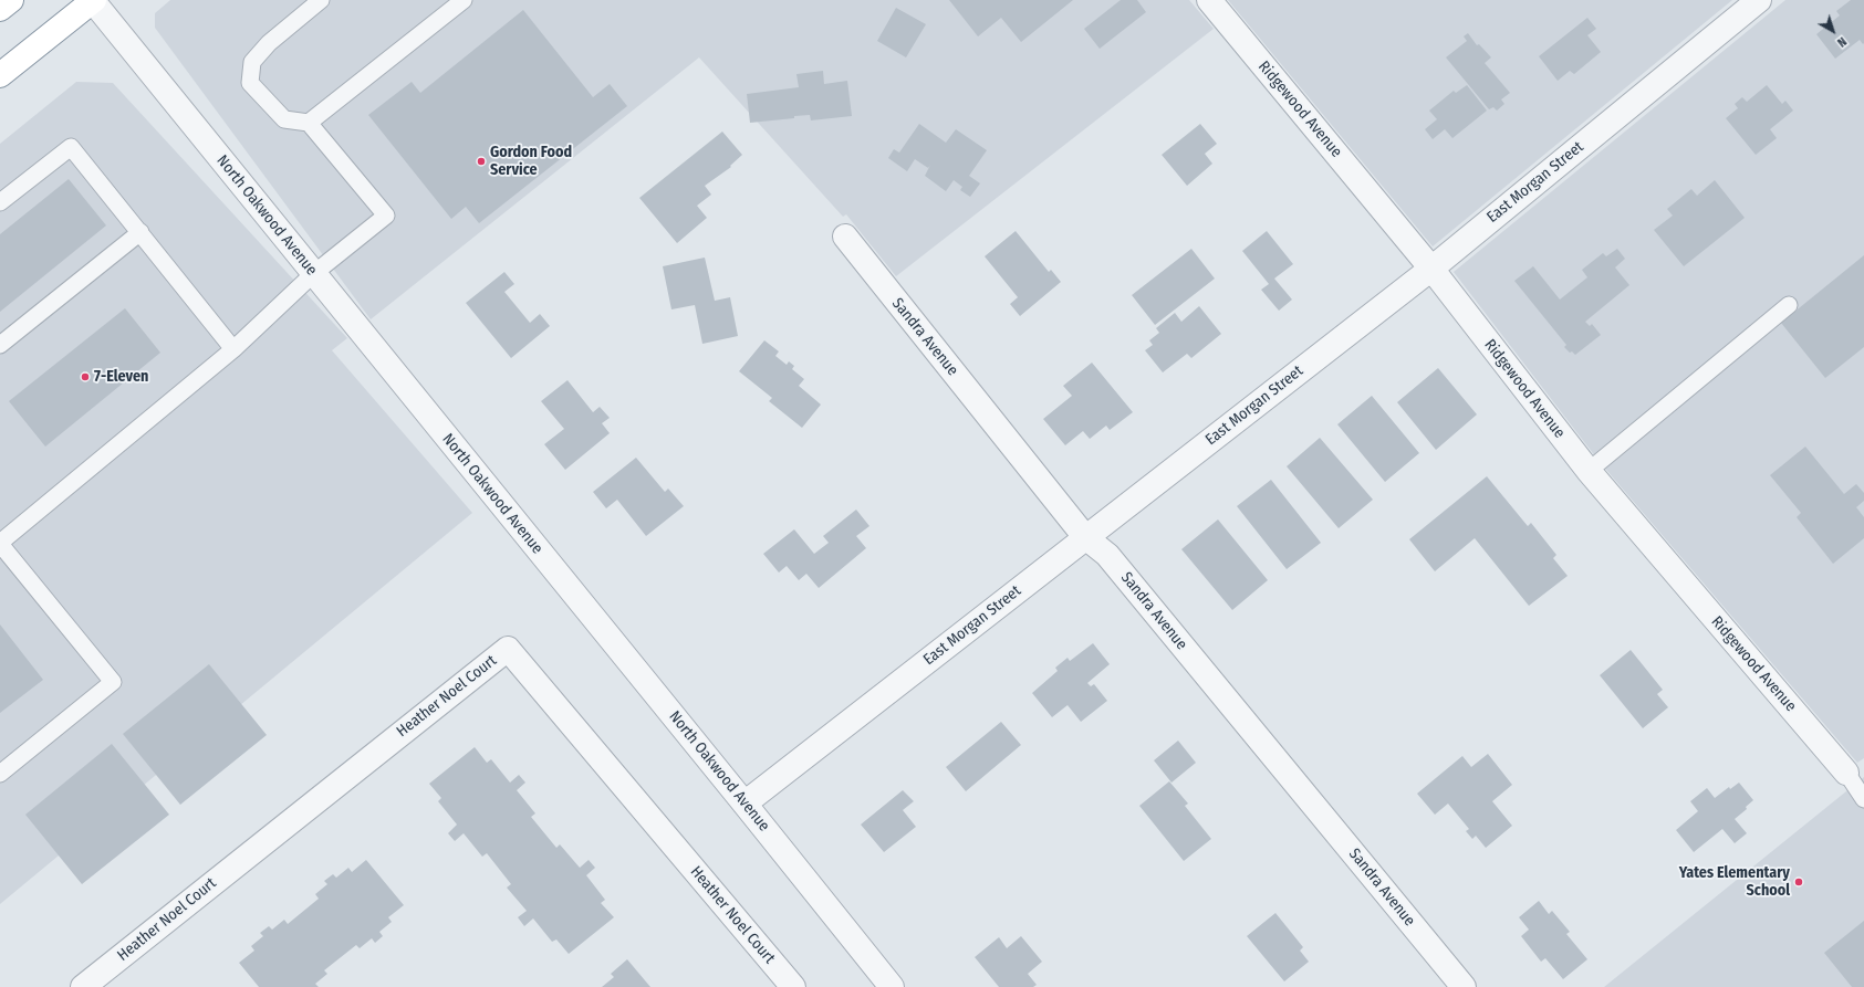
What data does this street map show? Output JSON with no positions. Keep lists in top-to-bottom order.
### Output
{
  "streets": {
    "street": [
      "Ridgewood Avenue",
      "East Morgan Street",
      "North Oakwood Avenue",
      "Sandra Avenue",
      "Heather Noel Court"
    ]
  },
  "crossings": [
    ["Ridgewood Avenue", "East Morgan Street"],
    ["East Morgan Street", "North Oakwood Avenue"],
    ["East Morgan Street", "Sandra Avenue"]
  ],
  "places": ["Gordon Food Service", "7-Eleven", "Yates Elementary School"],
  "north": "bottom right"
}
